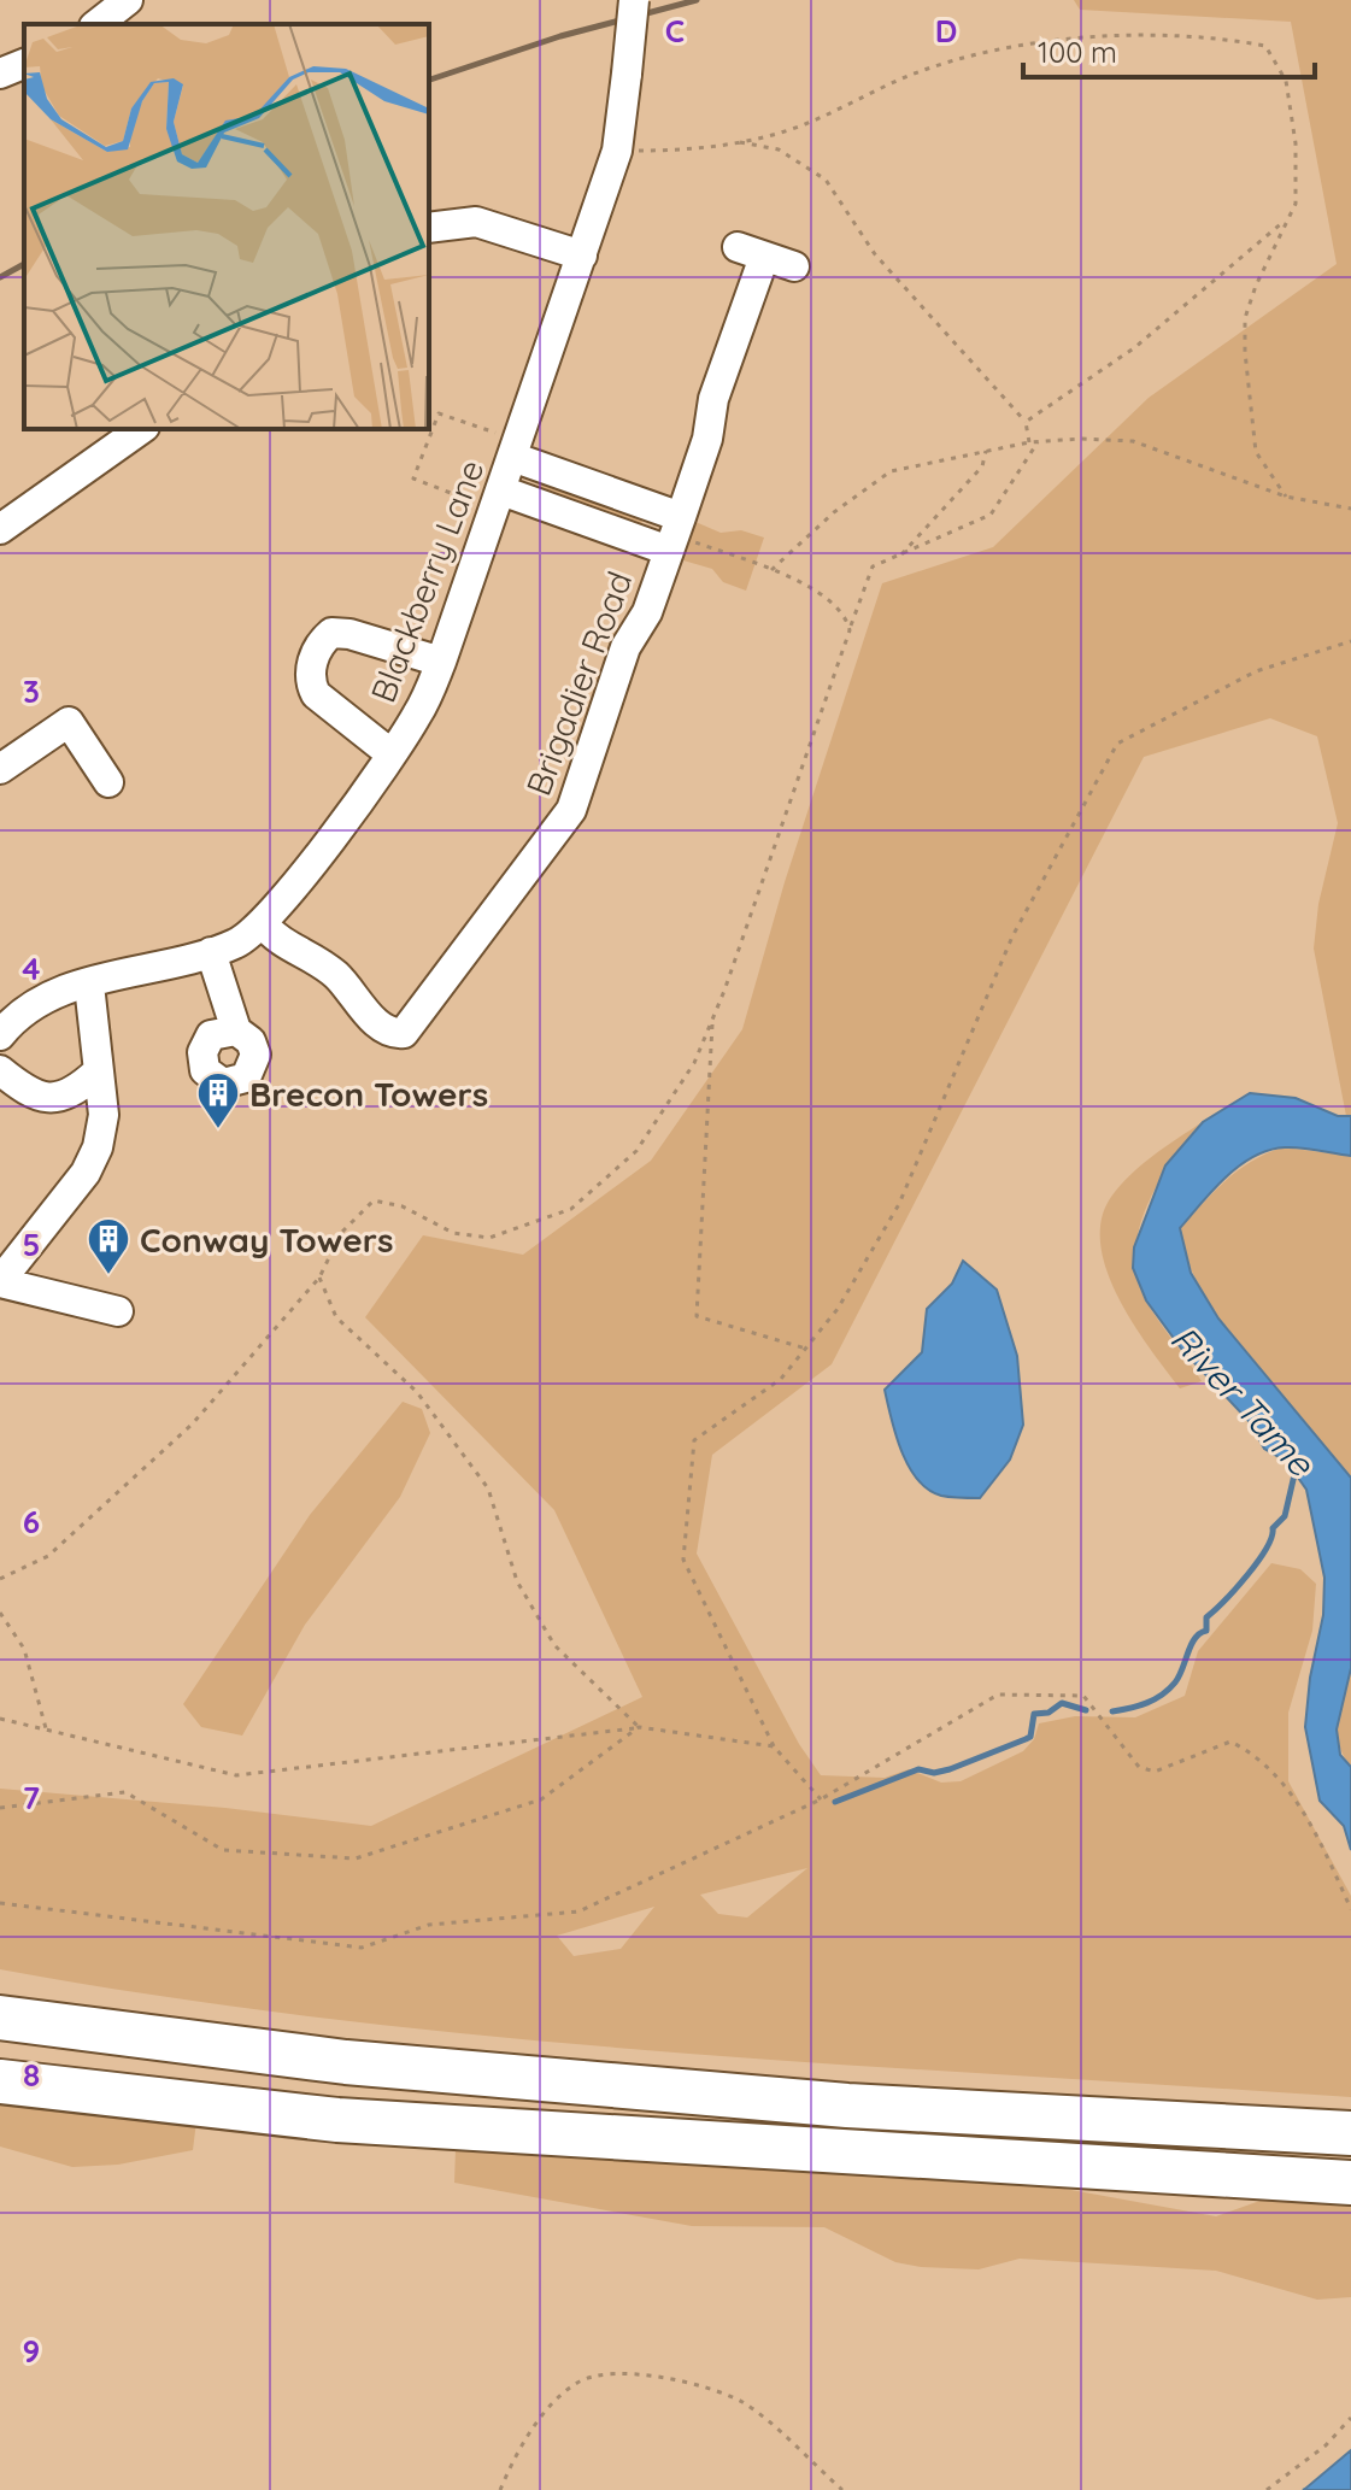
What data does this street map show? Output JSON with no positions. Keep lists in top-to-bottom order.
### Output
{
  "streets": {
    "street": ["Blackberry Lane", "Brigadier Road"]
  },
  "crossings": [
    ["Blackberry Lane", "Brigadier Road"]
  ],
  "water": ["River Tame"],
  "places": {
    "building": ["Brecon Towers", "Conway Towers"]
  },
  "scale_bar": "100 m",
  "grid": {
    "columns": ["C", "D"],
    "rows": [
      "3",
      "4",
      "5",
      "6",
      "7",
      "8",
      "9"
    ]
  }
}
